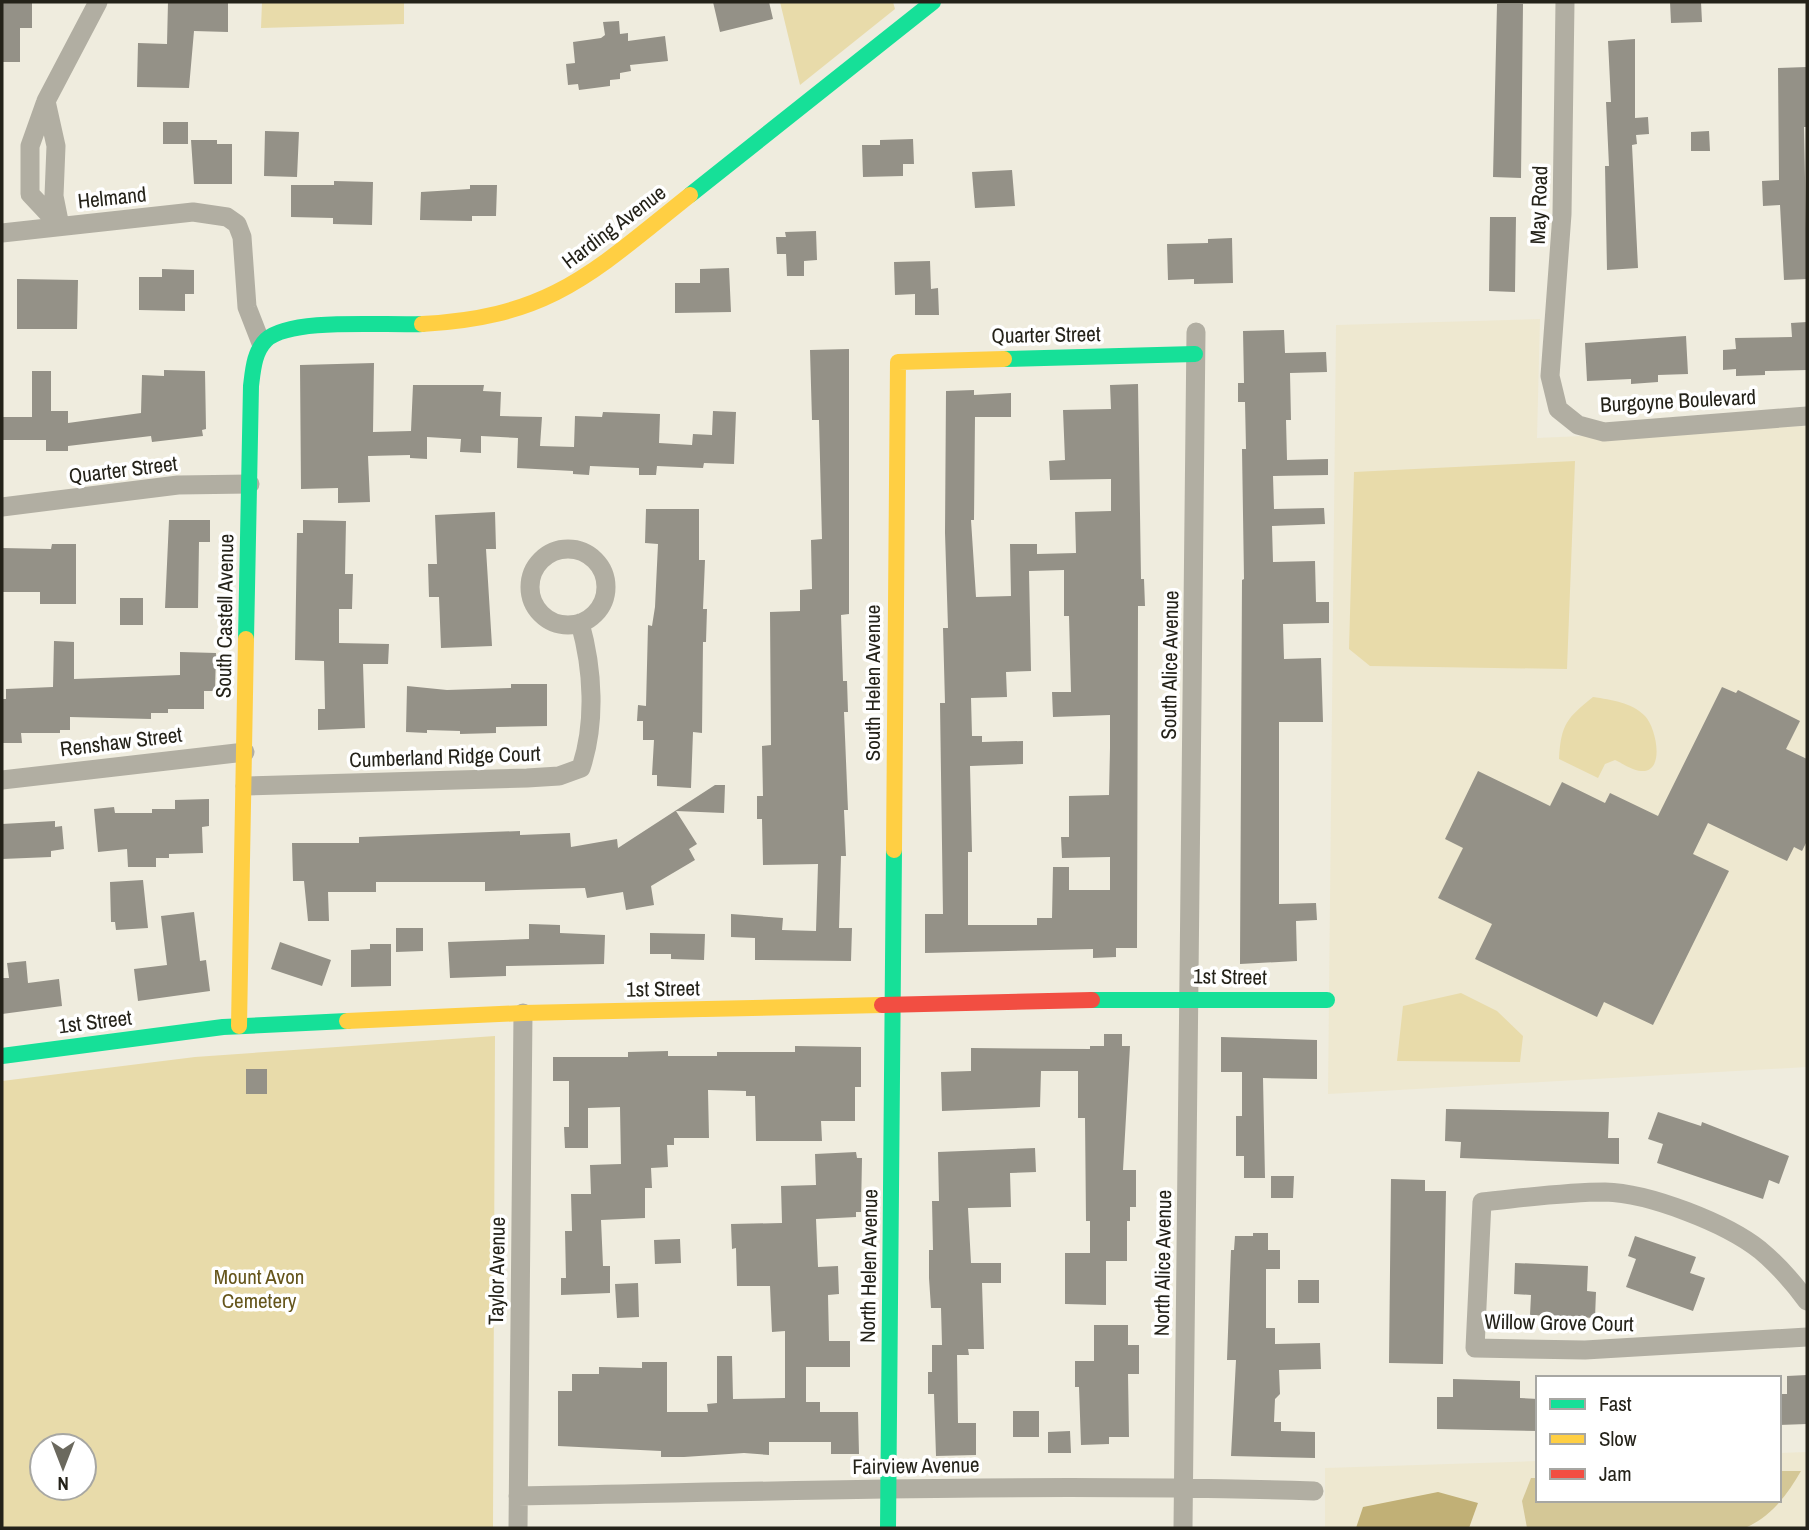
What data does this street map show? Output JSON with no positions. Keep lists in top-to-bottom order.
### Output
{
  "streets": {
    "street": [
      "Helmand",
      "May Road",
      "Harding Avenue",
      "Quarter Street",
      "Burgoyne Boulevard",
      "South Castell Avenue",
      "South Alice Avenue",
      "South Helen Avenue",
      "Renshaw Street",
      "Cumberland Ridge Court",
      "1st Street",
      "North Alice Avenue",
      "North Helen Avenue",
      "Taylor Avenue",
      "Willow Grove Court",
      "Fairview Avenue"
    ]
  },
  "crossings": [
    ["Helmand", "Harding Avenue"],
    ["Helmand", "South Castell Avenue"],
    ["May Road", "Burgoyne Boulevard"],
    ["Harding Avenue", "South Castell Avenue"],
    ["Quarter Street", "South Castell Avenue"],
    ["Quarter Street", "South Alice Avenue"],
    ["Quarter Street", "South Helen Avenue"],
    ["South Castell Avenue", "Renshaw Street"],
    ["South Castell Avenue", "Cumberland Ridge Court"],
    ["South Castell Avenue", "1st Street"],
    ["South Alice Avenue", "1st Street"],
    ["South Alice Avenue", "North Alice Avenue"],
    ["South Helen Avenue", "1st Street"],
    ["South Helen Avenue", "North Helen Avenue"],
    ["1st Street", "North Alice Avenue"],
    ["1st Street", "North Helen Avenue"],
    ["1st Street", "Taylor Avenue"],
    ["North Alice Avenue", "Fairview Avenue"],
    ["North Helen Avenue", "Fairview Avenue"],
    ["Taylor Avenue", "Fairview Avenue"]
  ],
  "parks": ["Mount Avon Cemetery"],
  "legend": ["Fast", "Slow", "Jam"],
  "north": "bottom"
}
